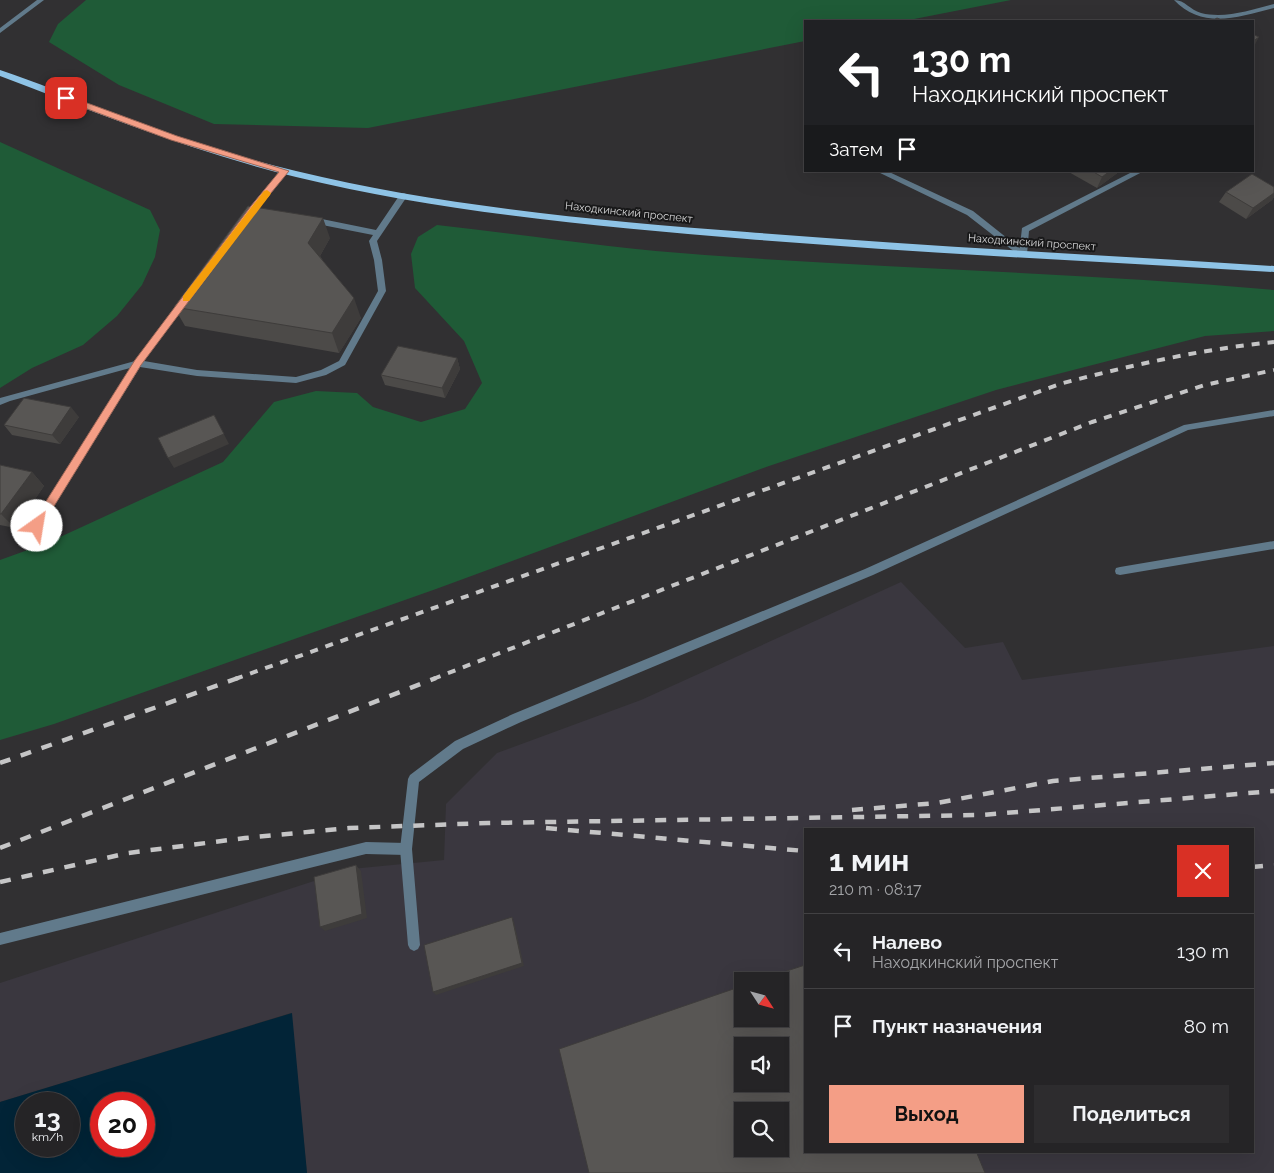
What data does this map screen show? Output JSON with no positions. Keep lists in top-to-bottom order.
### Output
{
  "streets": {
    "main road": ["Находкинский проспект"]
  },
  "north": "bottom right",
  "page": {
    "turn": ["130 m", "Находкинский проспект"],
    "then": "Затем",
    "heading": ["1 мин", "210 m · 08:17"],
    "list": [
      {
        "name": "Налево",
        "note": "Находкинский проспект",
        "value": "130 m"
      },
      {
        "name": "Пункт назначения",
        "value": "80 m"
      }
    ],
    "buttons": ["Выход", "Поделиться"],
    "speed": "13 km/h",
    "limit": "20"
  }
}
